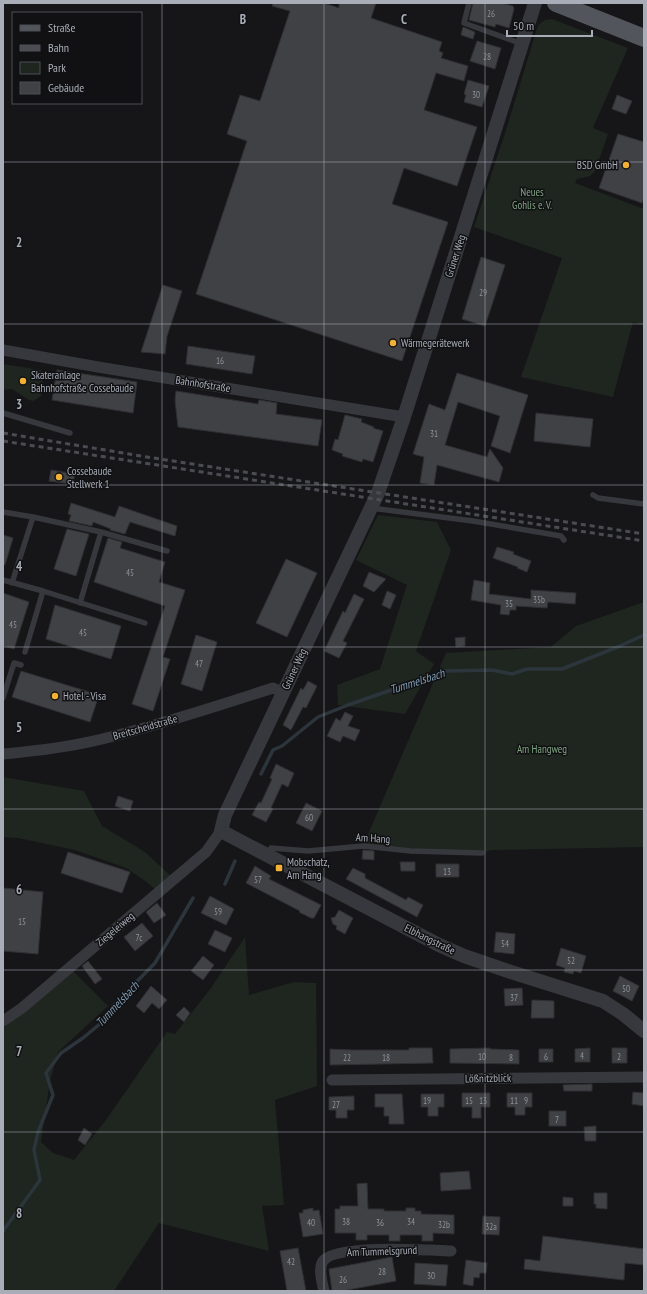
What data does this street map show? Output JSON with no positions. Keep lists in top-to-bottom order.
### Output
{
  "streets": {
    "street": [
      "Grüner Weg",
      "Bahnhofstraße",
      "Breitscheidstraße",
      "Ziegeleiweg",
      "Elbhangstraße",
      "Lößnitzblick",
      "Am Tummelsgrund"
    ],
    "lane": ["Am Hang"]
  },
  "crossings": [
    ["Grüner Weg", "Bahnhofstraße"],
    ["Grüner Weg", "Breitscheidstraße"],
    ["Grüner Weg", "Ziegeleiweg"],
    ["Grüner Weg", "Elbhangstraße"],
    ["Am Hang", "Elbhangstraße"],
    ["Ziegeleiweg", "Elbhangstraße"]
  ],
  "water": ["Tummelsbach"],
  "parks": ["Neues Gohlis e. V.", "Am Hangweg"],
  "places": {
    "other": [
      "BSD GmbH",
      "Wärmegerätewerk",
      "Skateranlage Bahnhofstraße Cossebaude",
      "Cossebaude Stellwerk 1",
      "Hotel - Visa"
    ],
    "transit": ["Mobschatz, Am Hang"]
  },
  "house_numbers": [
    "26",
    "28",
    "30",
    "29",
    "16",
    "31",
    "45",
    "35b",
    "35",
    "45",
    "45",
    "47",
    "60",
    "13",
    "57",
    "59",
    "15",
    "7c",
    "54",
    "52",
    "50",
    "37",
    "4",
    "10",
    "6",
    "2",
    "22",
    "18",
    "8",
    "19",
    "15",
    "13",
    "11",
    "9",
    "27",
    "7",
    "38",
    "34",
    "40",
    "36",
    "32b",
    "32a",
    "42",
    "28",
    "30",
    "26"
  ],
  "legend": [
    "Straße",
    "Bahn",
    "Park",
    "Gebäude"
  ],
  "scale_bar": "50 m",
  "grid": {
    "columns": ["B", "C"],
    "rows": [
      "2",
      "3",
      "4",
      "5",
      "6",
      "7",
      "8"
    ]
  }
}
